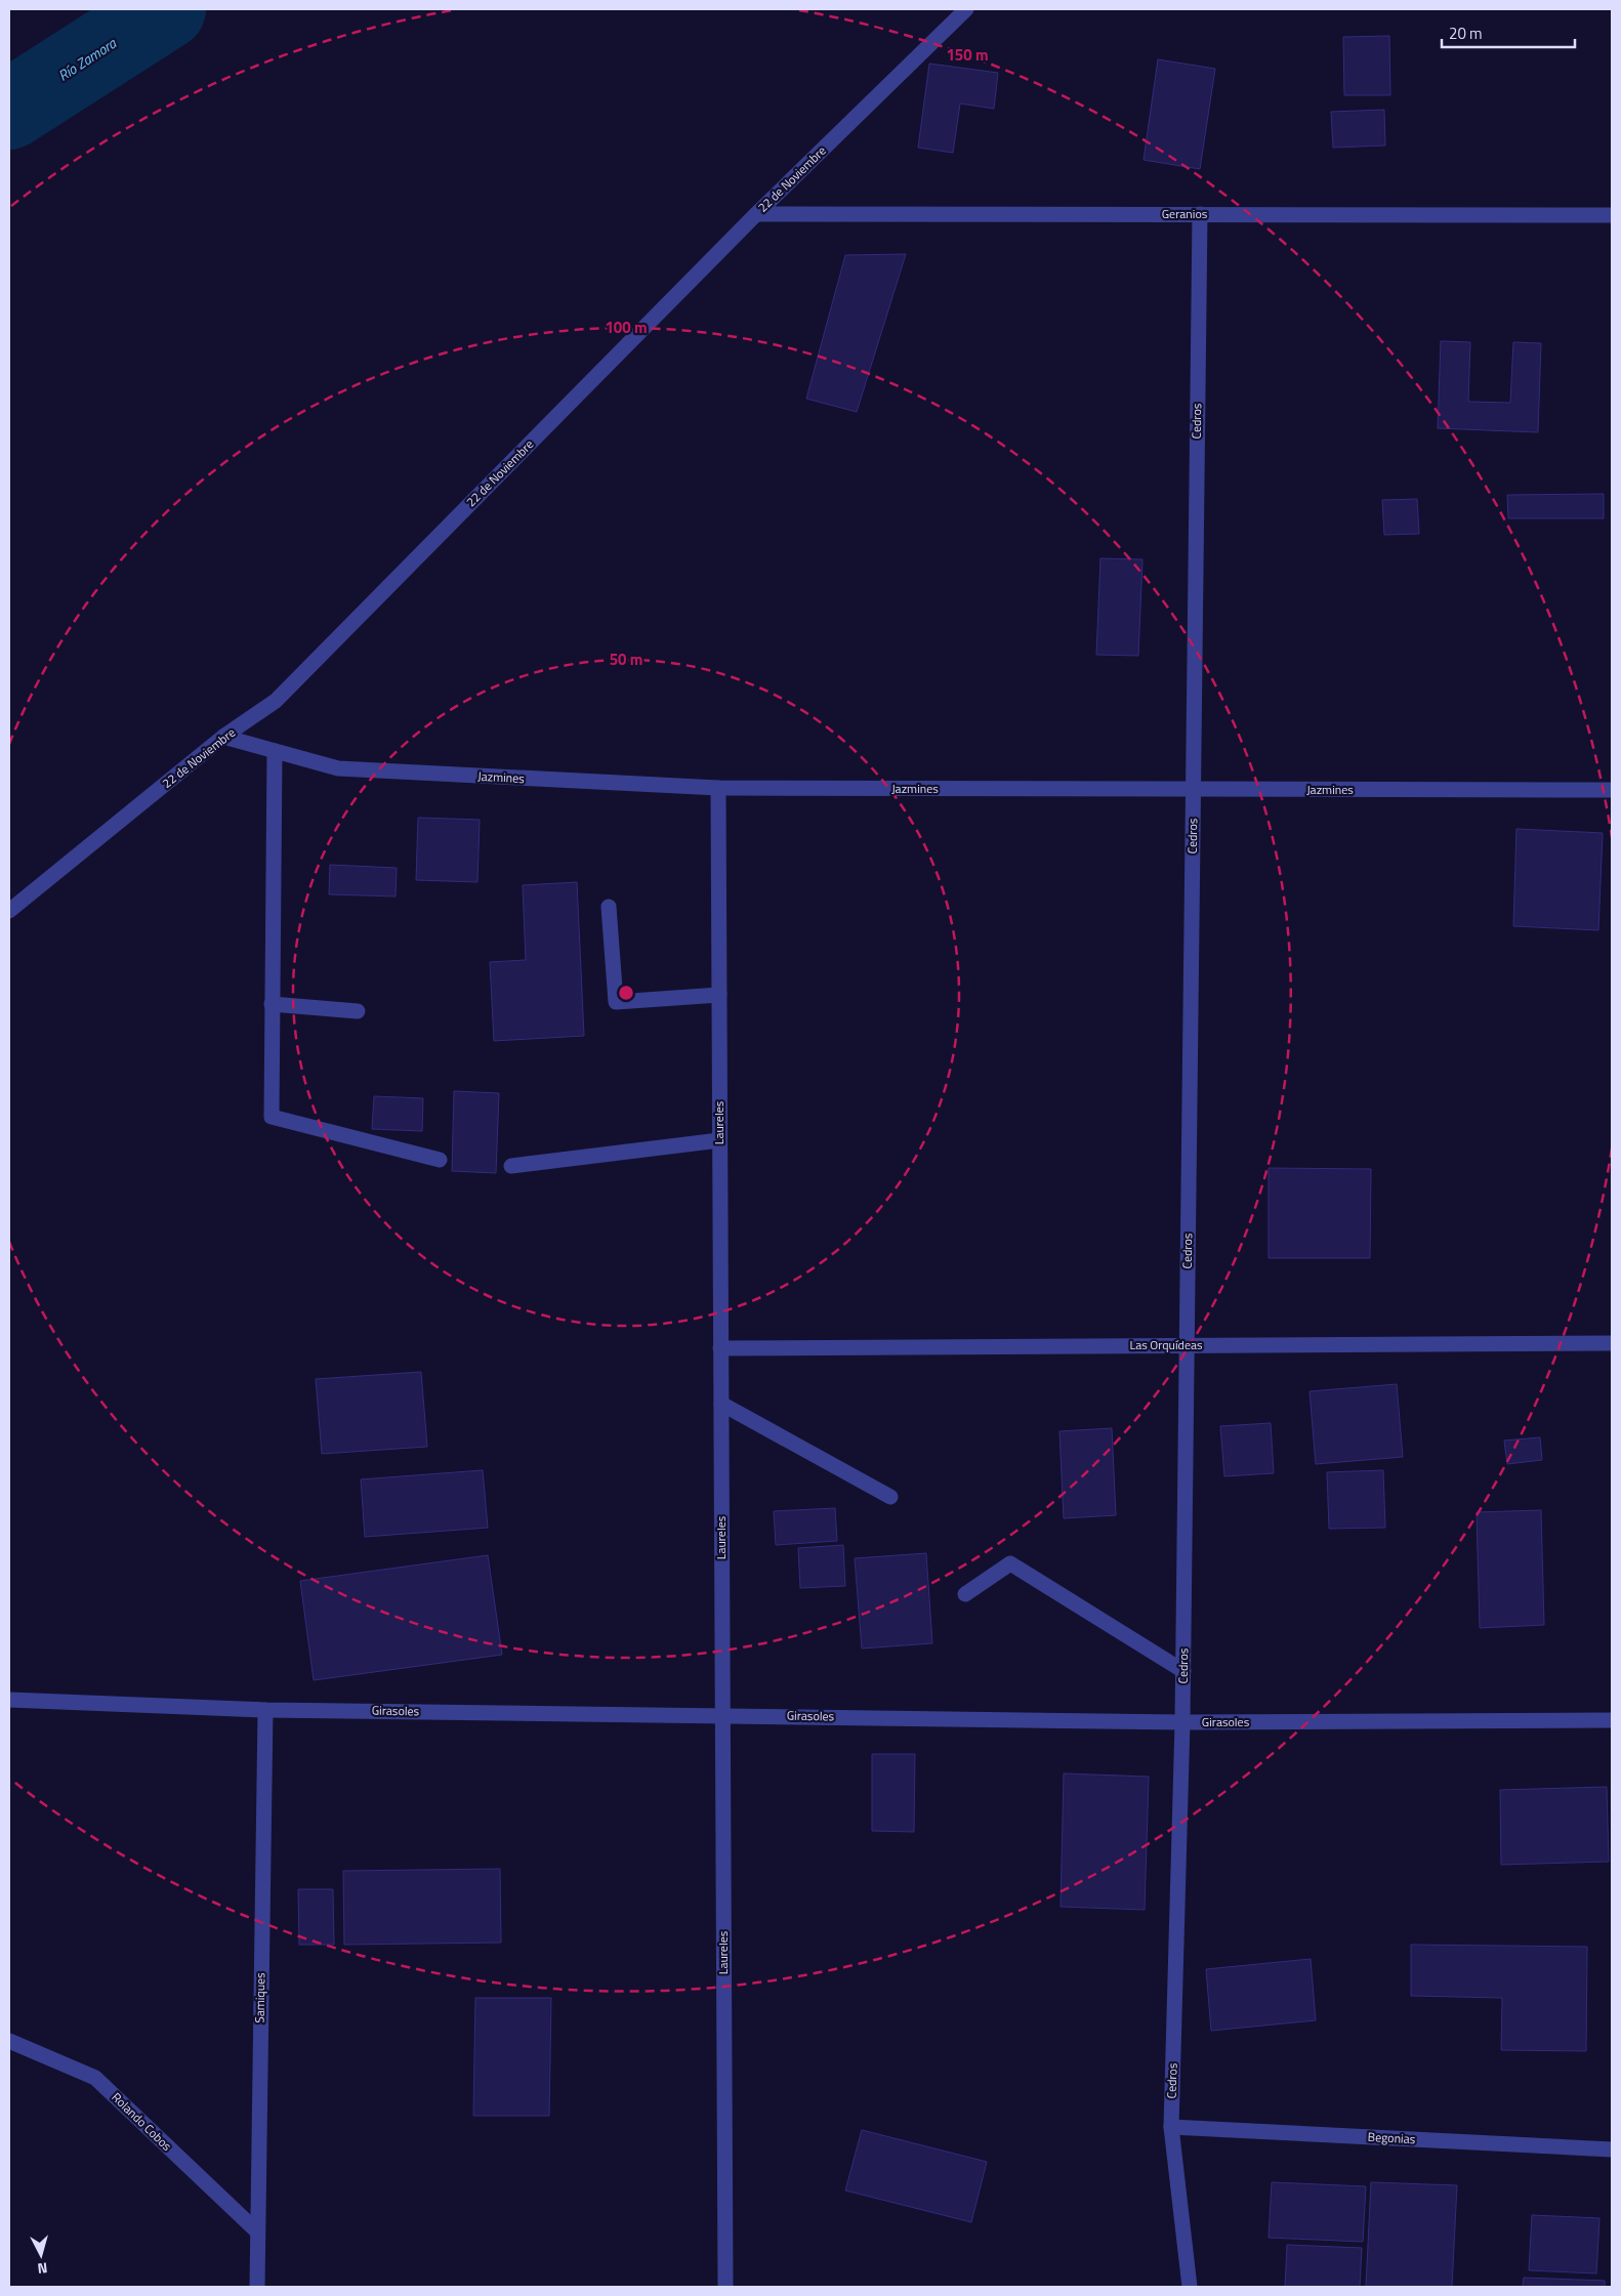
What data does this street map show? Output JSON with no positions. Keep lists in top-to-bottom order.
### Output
{
  "streets": {
    "street": [
      "22 de Noviembre",
      "Geranios",
      "Cedros",
      "Jazmines",
      "Laureles",
      "Las Orquídeas",
      "Girasoles",
      "Samiques",
      "Rolando Cobos",
      "Begonias"
    ]
  },
  "crossings": [
    ["22 de Noviembre", "Geranios"],
    ["22 de Noviembre", "Jazmines"],
    ["Geranios", "Cedros"],
    ["Cedros", "Jazmines"],
    ["Cedros", "Las Orquídeas"],
    ["Cedros", "Girasoles"],
    ["Cedros", "Begonias"],
    ["Jazmines", "Laureles"],
    ["Laureles", "Las Orquídeas"],
    ["Laureles", "Girasoles"],
    ["Girasoles", "Samiques"],
    ["Samiques", "Rolando Cobos"]
  ],
  "water": ["Río Zamora"],
  "scale_bar": "20 m",
  "north": "bottom",
  "rings": ["150 m", "100 m", "50 m"]
}
